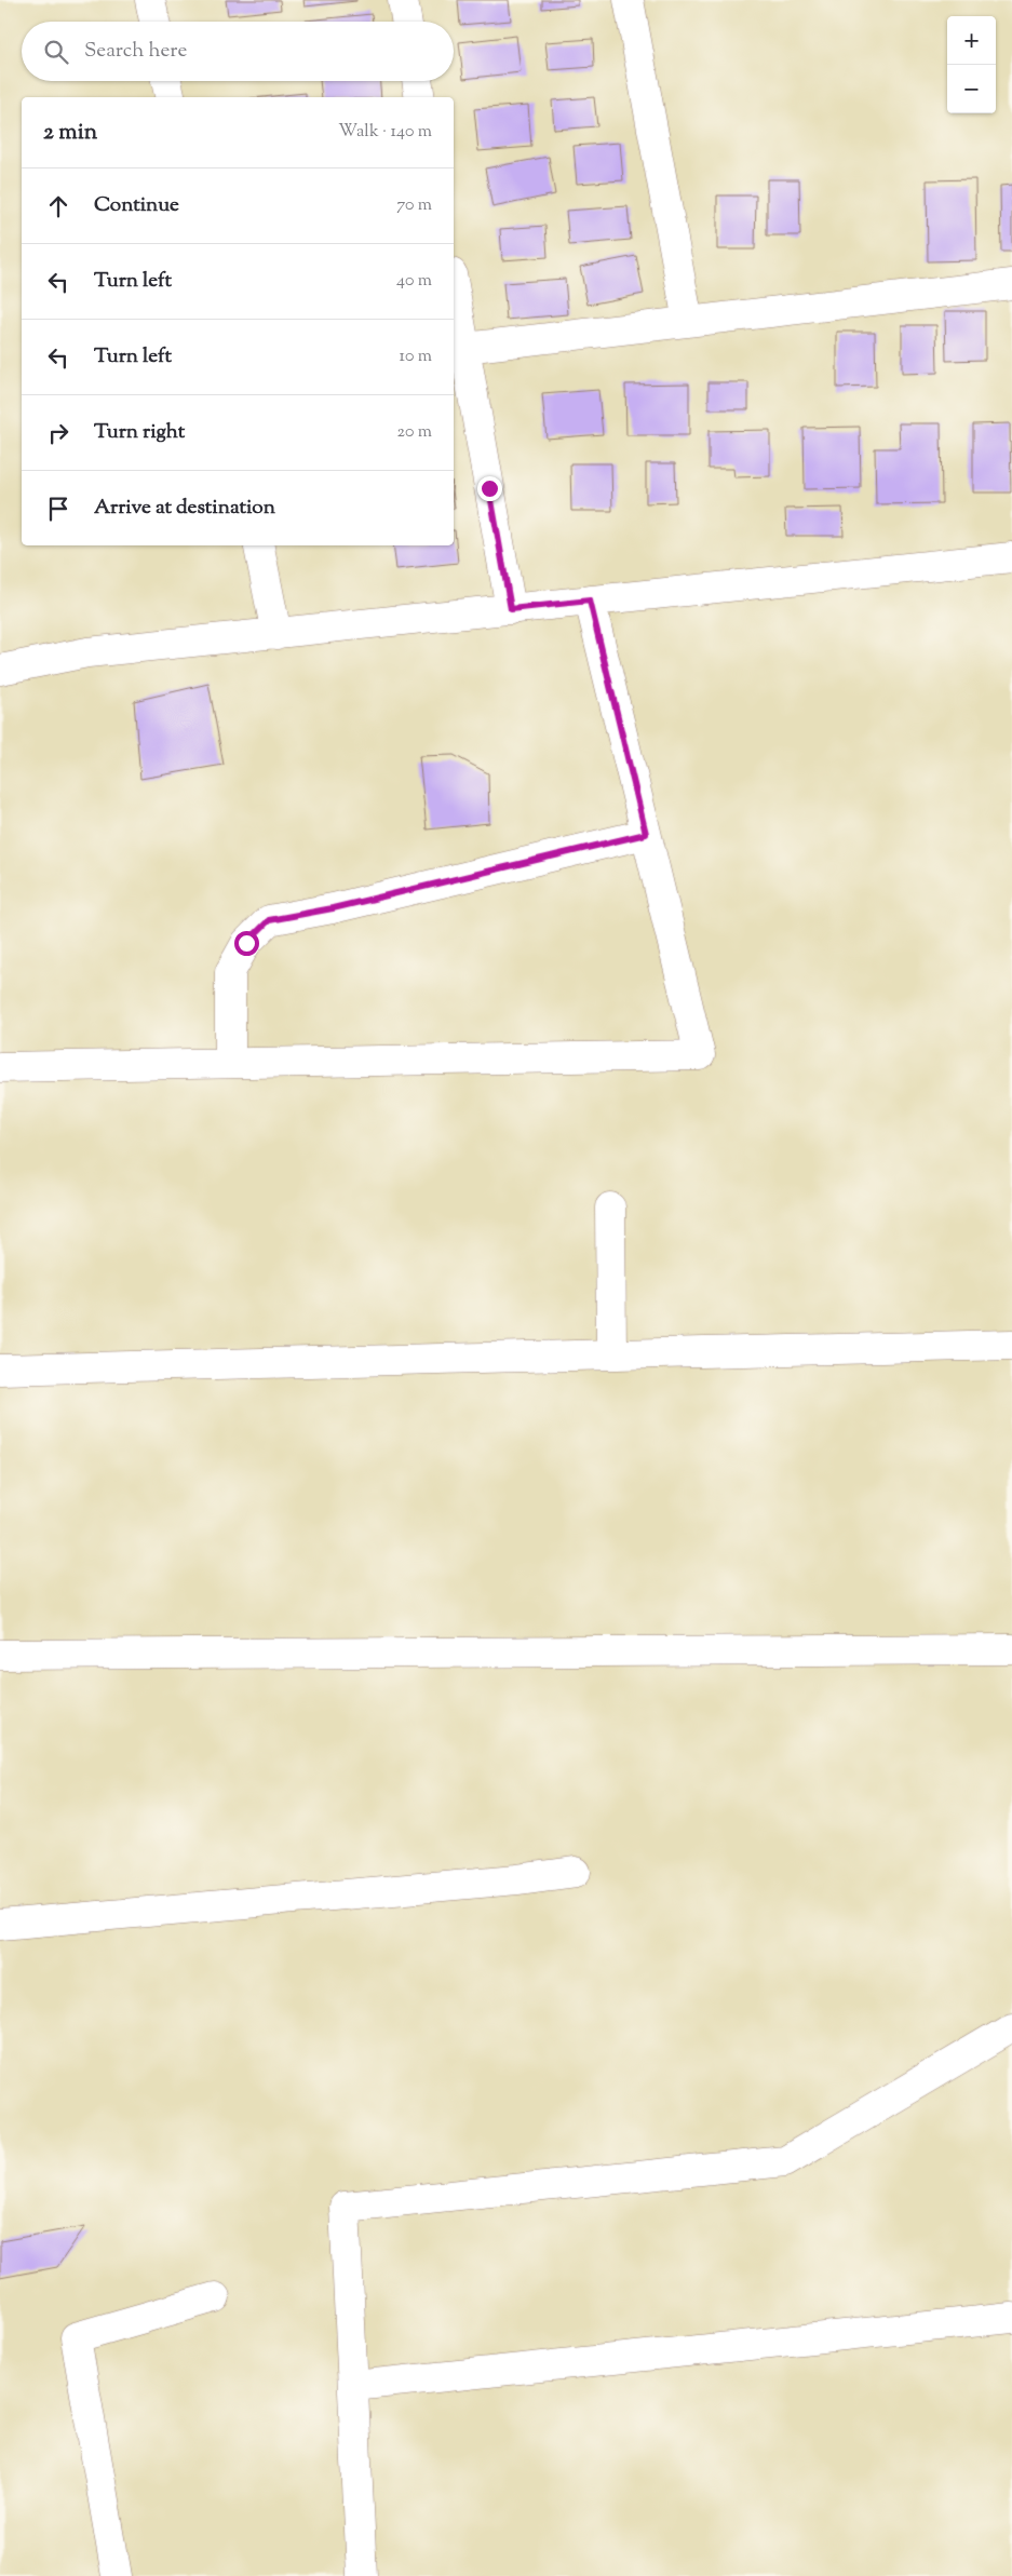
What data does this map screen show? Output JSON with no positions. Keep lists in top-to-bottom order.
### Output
{
  "page": {
    "map_buttons": ["+", "−"],
    "search": "Search here",
    "heading": ["2 min", "Walk · 140 m"],
    "list": [
      ["Continue", "70 m"],
      ["Turn left", "40 m"],
      ["Turn left", "10 m"],
      ["Turn right", "20 m"],
      "Arrive at destination"
    ]
  }
}
